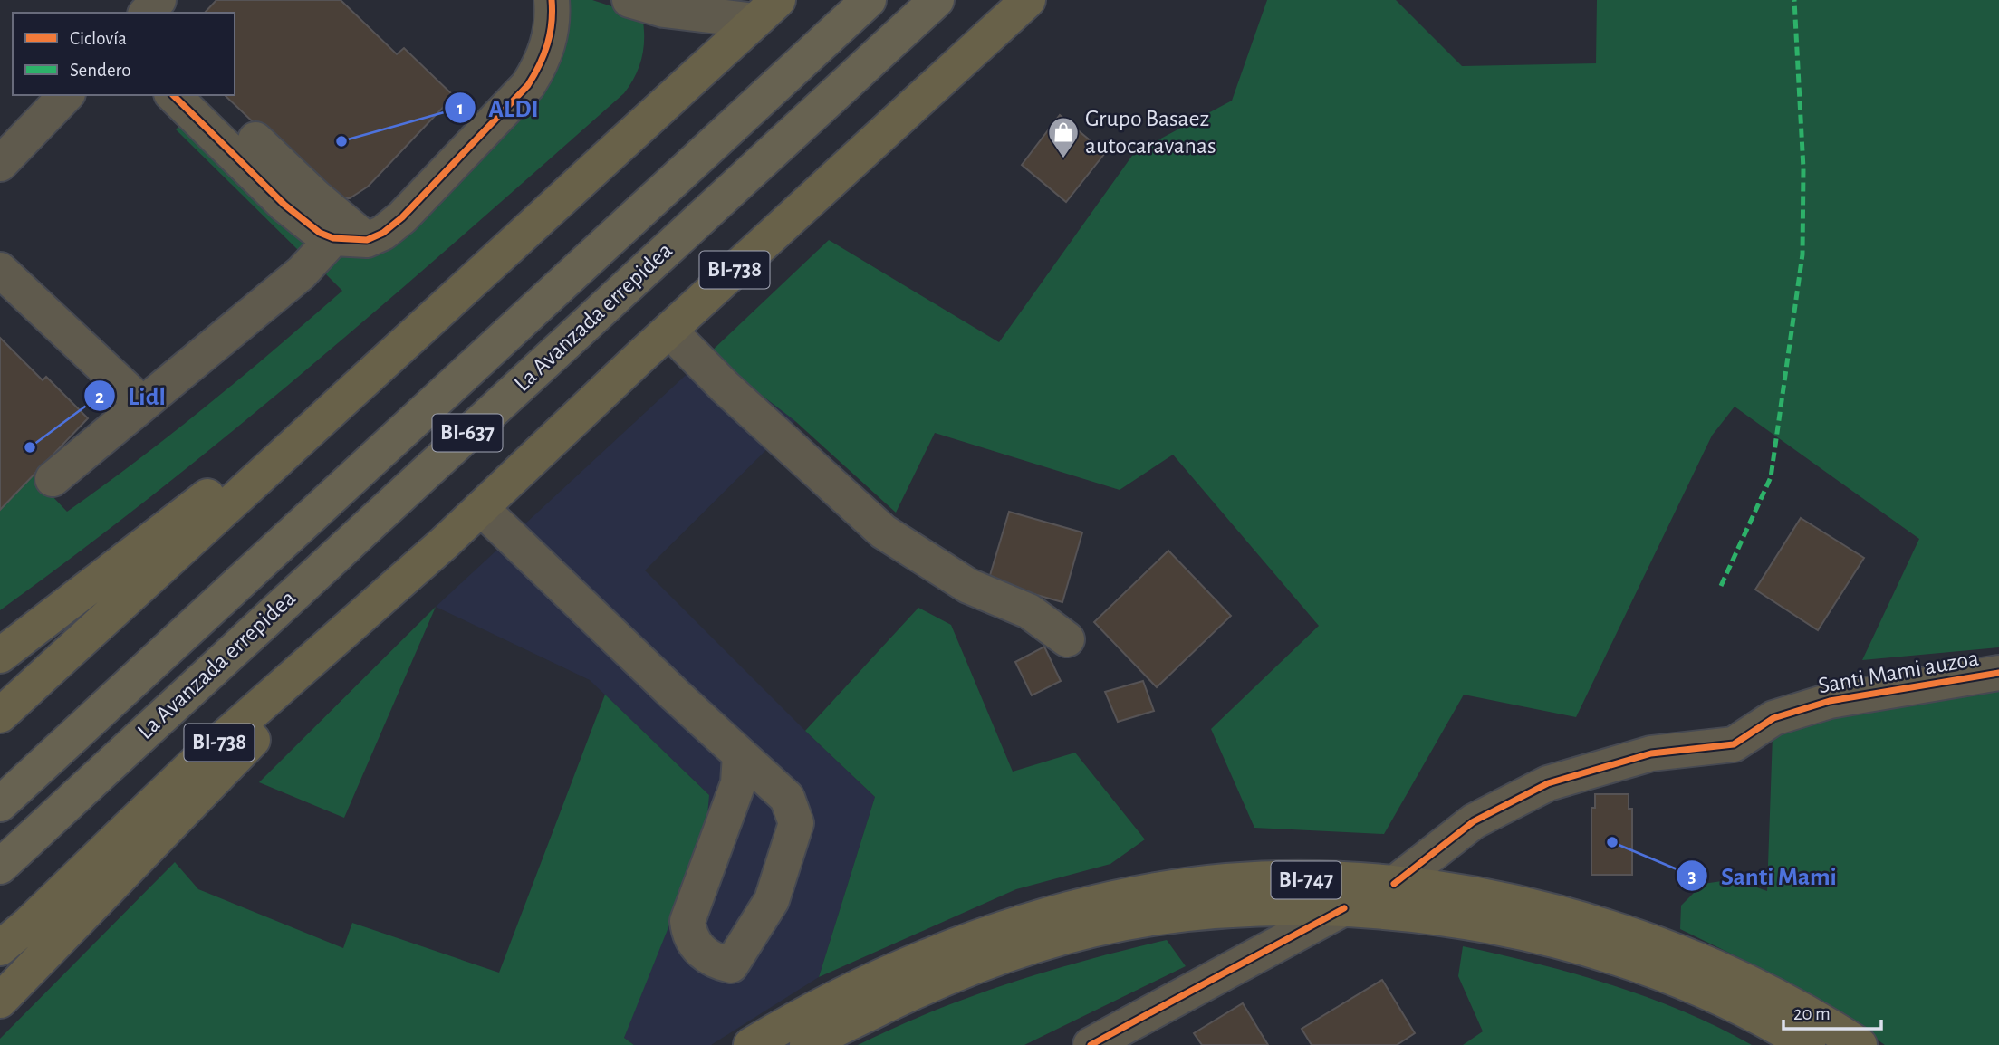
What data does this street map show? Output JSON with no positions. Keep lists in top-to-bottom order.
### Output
{
  "streets": {
    "highway": ["La Avanzada errepidea", "BI-637"],
    "main road": ["BI-738", "BI-747"],
    "street": ["Santi Mami auzoa"]
  },
  "crossings": [
    ["Santi Mami auzoa", "BI-747"]
  ],
  "places": {
    "other": ["ALDI", "Lidl", "Santi Mami"],
    "shop": ["Grupo Basaez autocaravanas"]
  },
  "legend": ["Ciclovía", "Sendero"],
  "scale_bar": "20 m"
}
